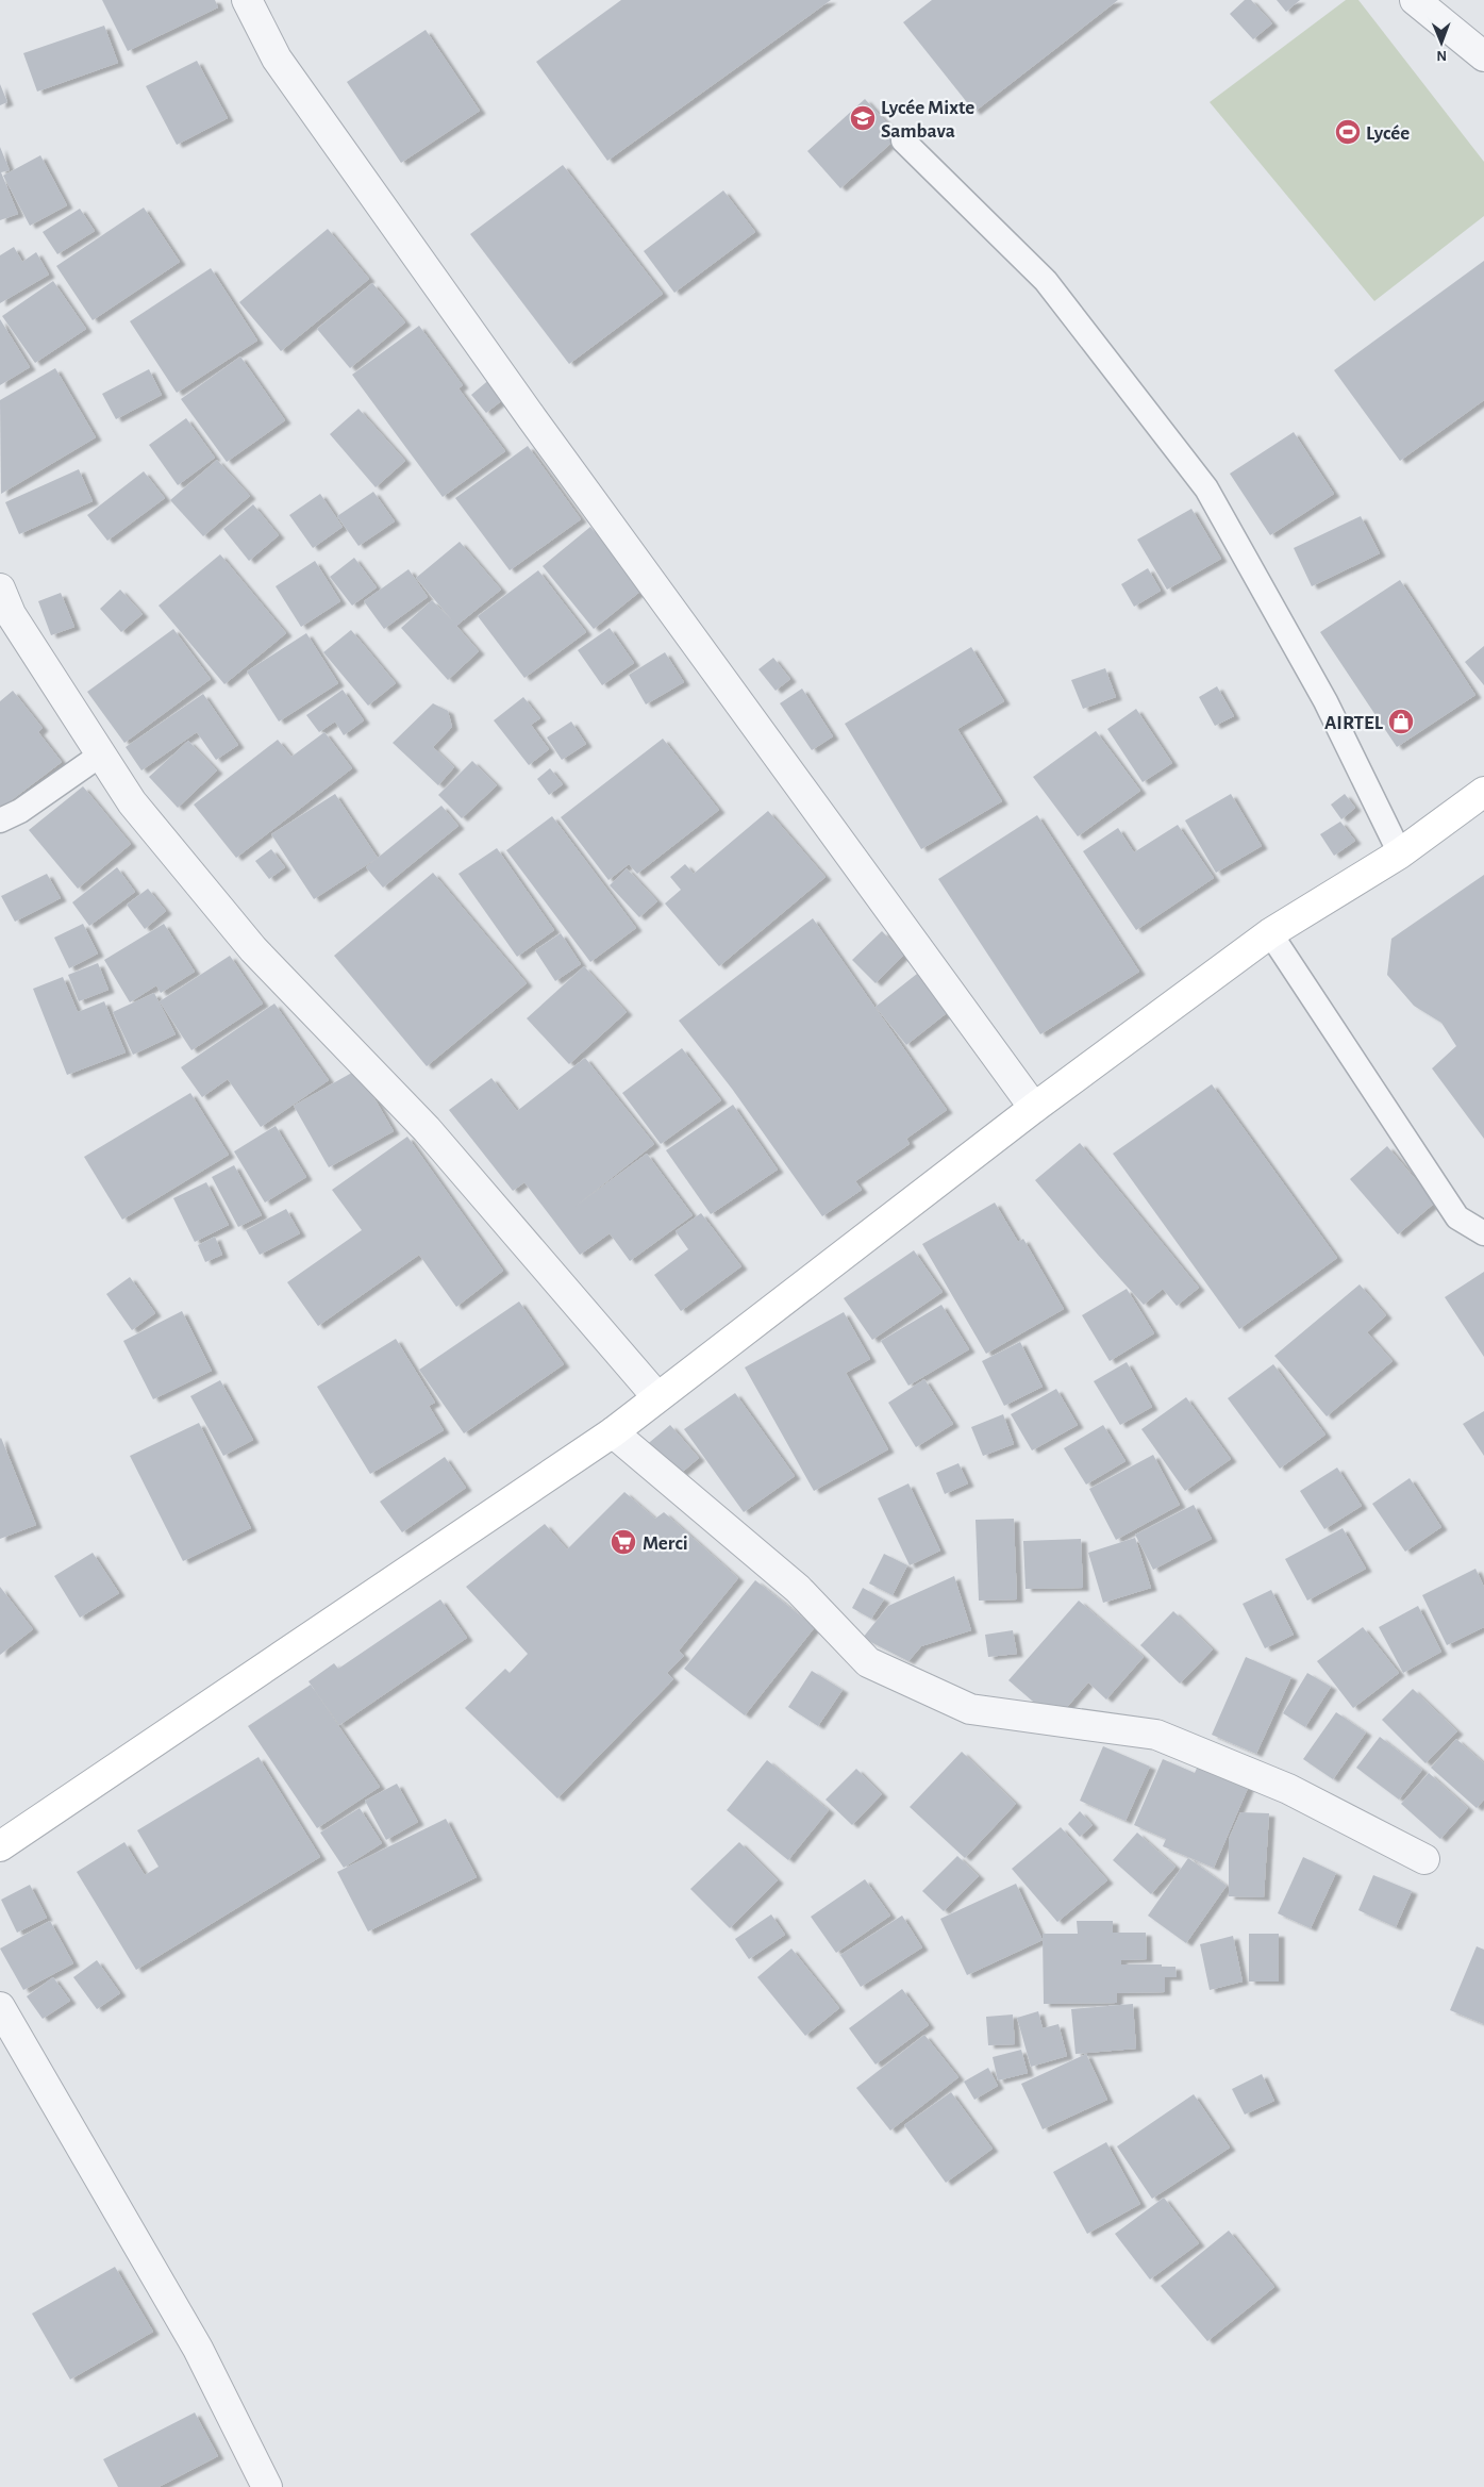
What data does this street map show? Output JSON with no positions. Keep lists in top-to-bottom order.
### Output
{
  "places": {
    "school or university": ["Lycée Mixte Sambava"],
    "sports": ["Lycée"],
    "shop": ["AIRTEL"],
    "supermarket": ["Merci"]
  },
  "north": "bottom"
}
